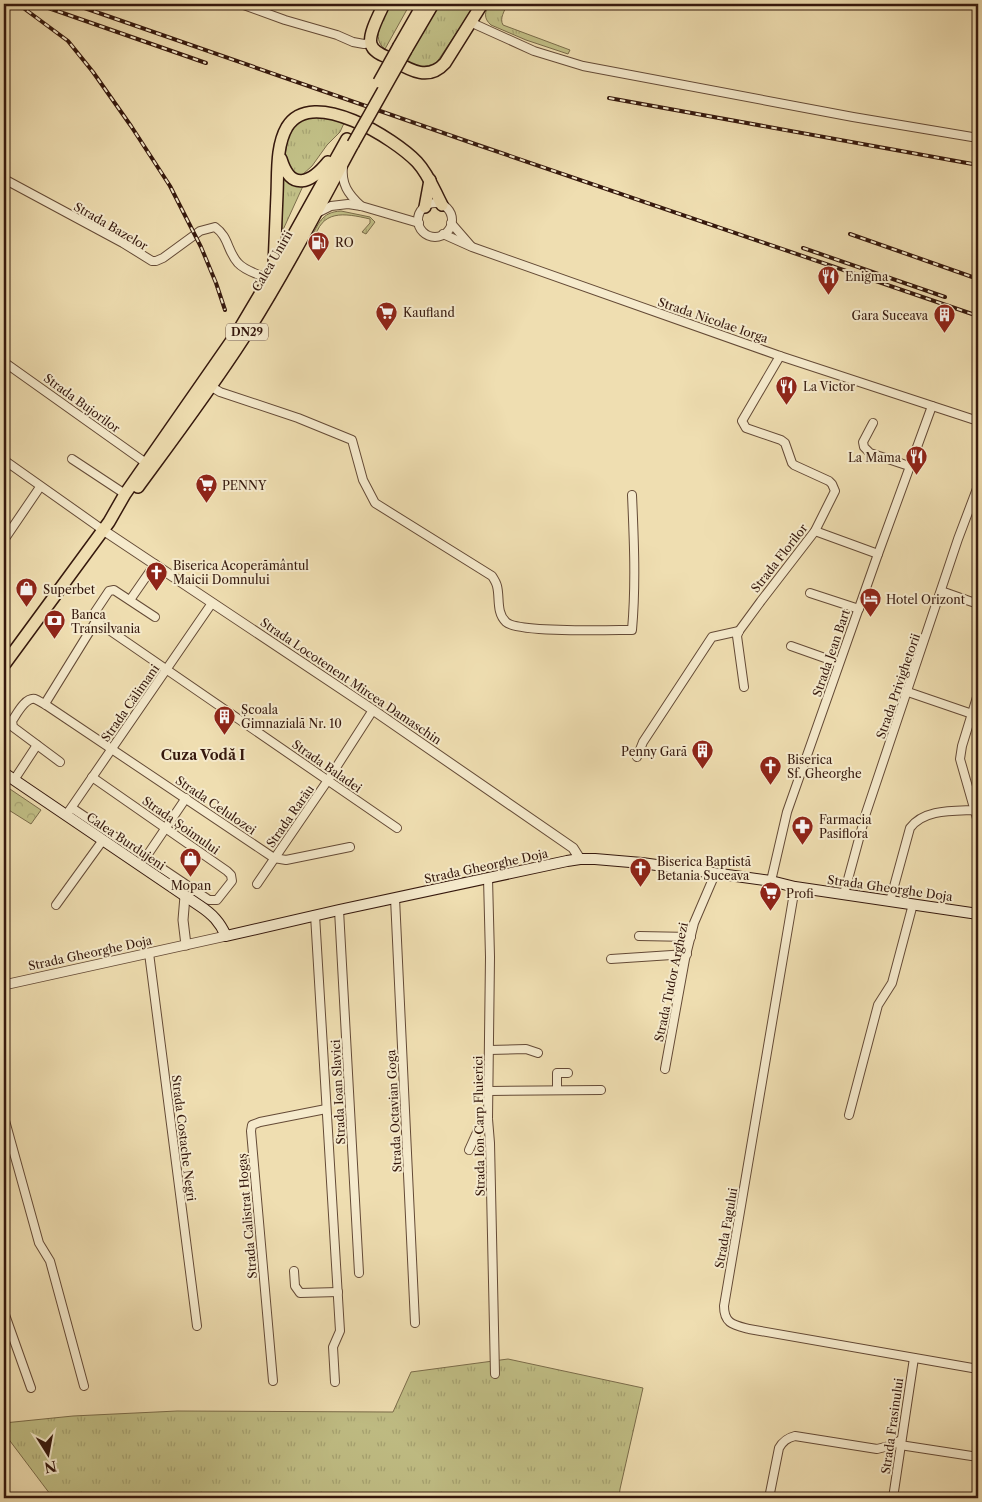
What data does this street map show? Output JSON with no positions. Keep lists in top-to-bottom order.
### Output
{
  "streets": {
    "main road": [
      "Calea Unirii",
      "DN29",
      "Calea Burdujeni",
      "Strada Gheorghe Doja"
    ],
    "street": [
      "Strada Bazelor",
      "Strada Nicolae Iorga",
      "Strada Bujorilor",
      "Strada Florilor",
      "Strada Jean Bart",
      "Strada Locotenent Mircea Damaschin",
      "Strada Privighetorii",
      "Strada Călimani",
      "Strada Baladei",
      "Strada Celulozei",
      "Strada Rarău",
      "Strada Șoimului",
      "Strada Tudor Arghezi",
      "Strada Ioan Slavici",
      "Strada Octavian Goga",
      "Strada Ion Carp Fluierici",
      "Strada Costache Negri",
      "Strada Calistrat Hogaș",
      "Strada Fagului",
      "Strada Frasinului"
    ]
  },
  "crossings": [
    ["Strada Bazelor", "Calea Unirii"],
    ["Calea Unirii", "Strada Nicolae Iorga"],
    ["Calea Unirii", "Strada Bujorilor"],
    ["Calea Unirii", "Strada Locotenent Mircea Damaschin"],
    ["Strada Nicolae Iorga", "Strada Florilor"],
    ["Strada Nicolae Iorga", "Strada Jean Bart"],
    ["Strada Jean Bart", "Strada Gheorghe Doja"],
    ["Strada Locotenent Mircea Damaschin", "Strada Călimani"],
    ["Strada Locotenent Mircea Damaschin", "Strada Rarău"],
    ["Strada Locotenent Mircea Damaschin", "Strada Gheorghe Doja"],
    ["Strada Privighetorii", "Strada Gheorghe Doja"],
    ["Strada Călimani", "Strada Baladei"],
    ["Strada Călimani", "Strada Celulozei"],
    ["Strada Călimani", "Strada Șoimului"],
    ["Strada Călimani", "Calea Burdujeni"],
    ["Strada Baladei", "Strada Rarău"],
    ["Strada Celulozei", "Strada Rarău"],
    ["Calea Burdujeni", "Strada Gheorghe Doja"],
    ["Strada Gheorghe Doja", "Strada Tudor Arghezi"],
    ["Strada Gheorghe Doja", "Strada Ioan Slavici"],
    ["Strada Gheorghe Doja", "Strada Octavian Goga"],
    ["Strada Gheorghe Doja", "Strada Ion Carp Fluierici"],
    ["Strada Gheorghe Doja", "Strada Costache Negri"],
    ["Strada Gheorghe Doja", "Strada Fagului"],
    ["Strada Fagului", "Strada Frasinului"]
  ],
  "districts": ["Cuza Vodă I"],
  "places": {
    "fuel station": ["RO"],
    "restaurant": ["Enigma", "La Victor", "La Mama"],
    "supermarket": ["Kaufland", "PENNY", "Profi"],
    "building": ["Gara Suceava", "Școala Gimnazială Nr. 10", "Penny Gară"],
    "church": ["Biserica Acoperământul Maicii Domnului", "Biserica Sf. Gheorghe", "Biserica Baptistă Betania Suceava"],
    "shop": ["Superbet", "Mopan"],
    "hotel": ["Hotel Orizont"],
    "bank": ["Banca Transilvania"],
    "pharmacy": ["Farmacia Pasiflora"]
  },
  "north": "bottom"
}
